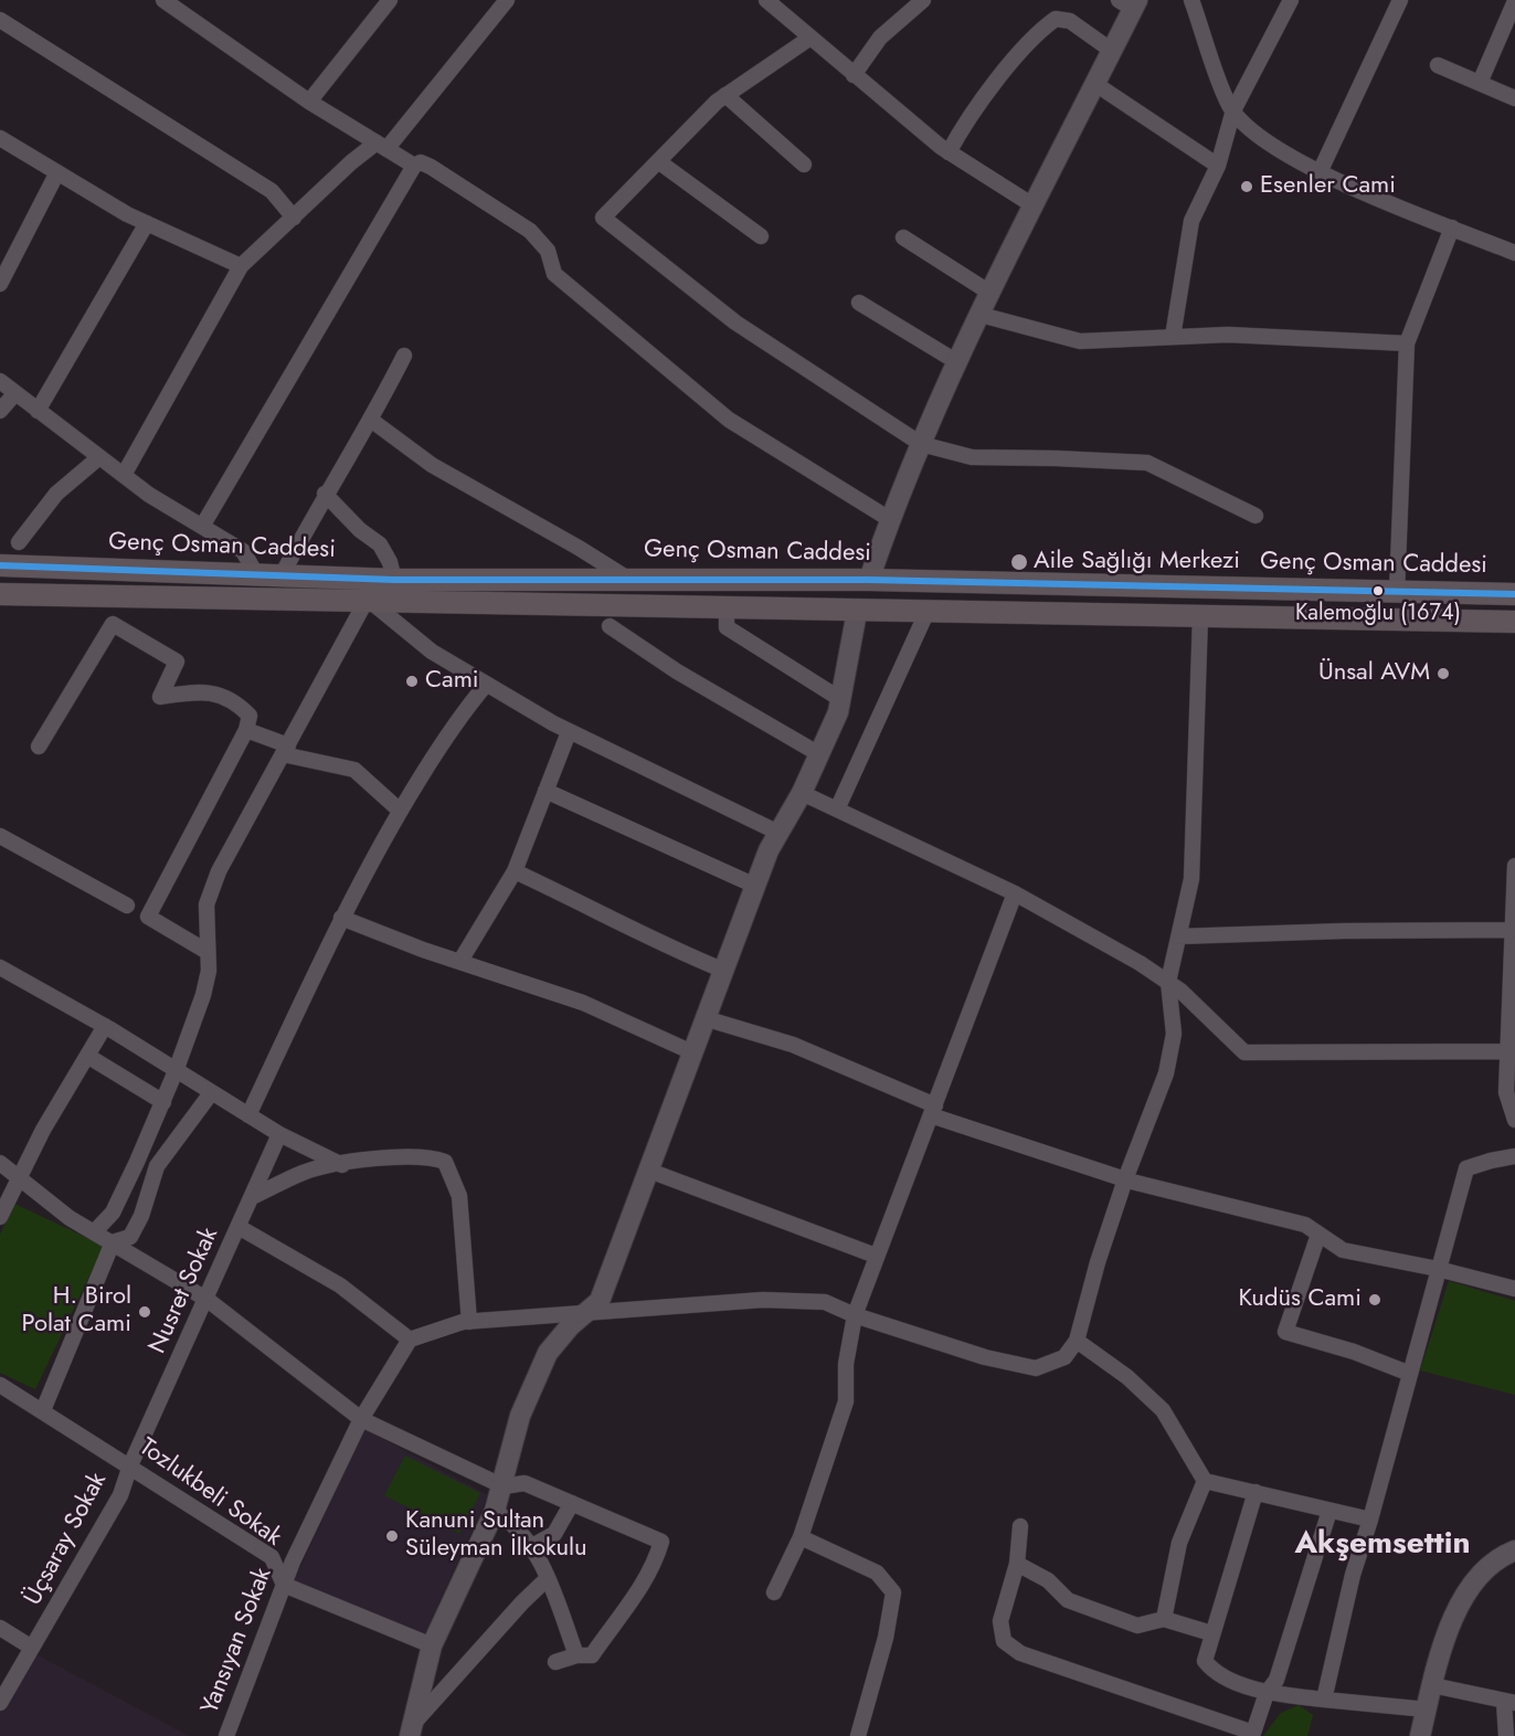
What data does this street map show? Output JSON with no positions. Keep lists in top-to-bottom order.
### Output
{
  "streets": {
    "main road": ["Genç Osman Caddesi"],
    "street": [
      "Nusret Sokak",
      "Tozlukbeli Sokak",
      "Üçsaray Sokak",
      "Yansıyan Sokak"
    ]
  },
  "crossings": [
    ["Nusret Sokak", "Tozlukbeli Sokak"],
    ["Nusret Sokak", "Üçsaray Sokak"],
    ["Tozlukbeli Sokak", "Üçsaray Sokak"],
    ["Tozlukbeli Sokak", "Yansıyan Sokak"]
  ],
  "districts": ["Akşemsettin"],
  "places": [
    "Esenler Cami",
    "Aile Sağlığı Merkezi",
    "Kalemoğlu (1674)",
    "Ünsal AVM",
    "Cami",
    "Kudüs Cami",
    "H. Birol Polat Cami",
    "Kanuni Sultan Süleyman İlkokulu"
  ]
}
